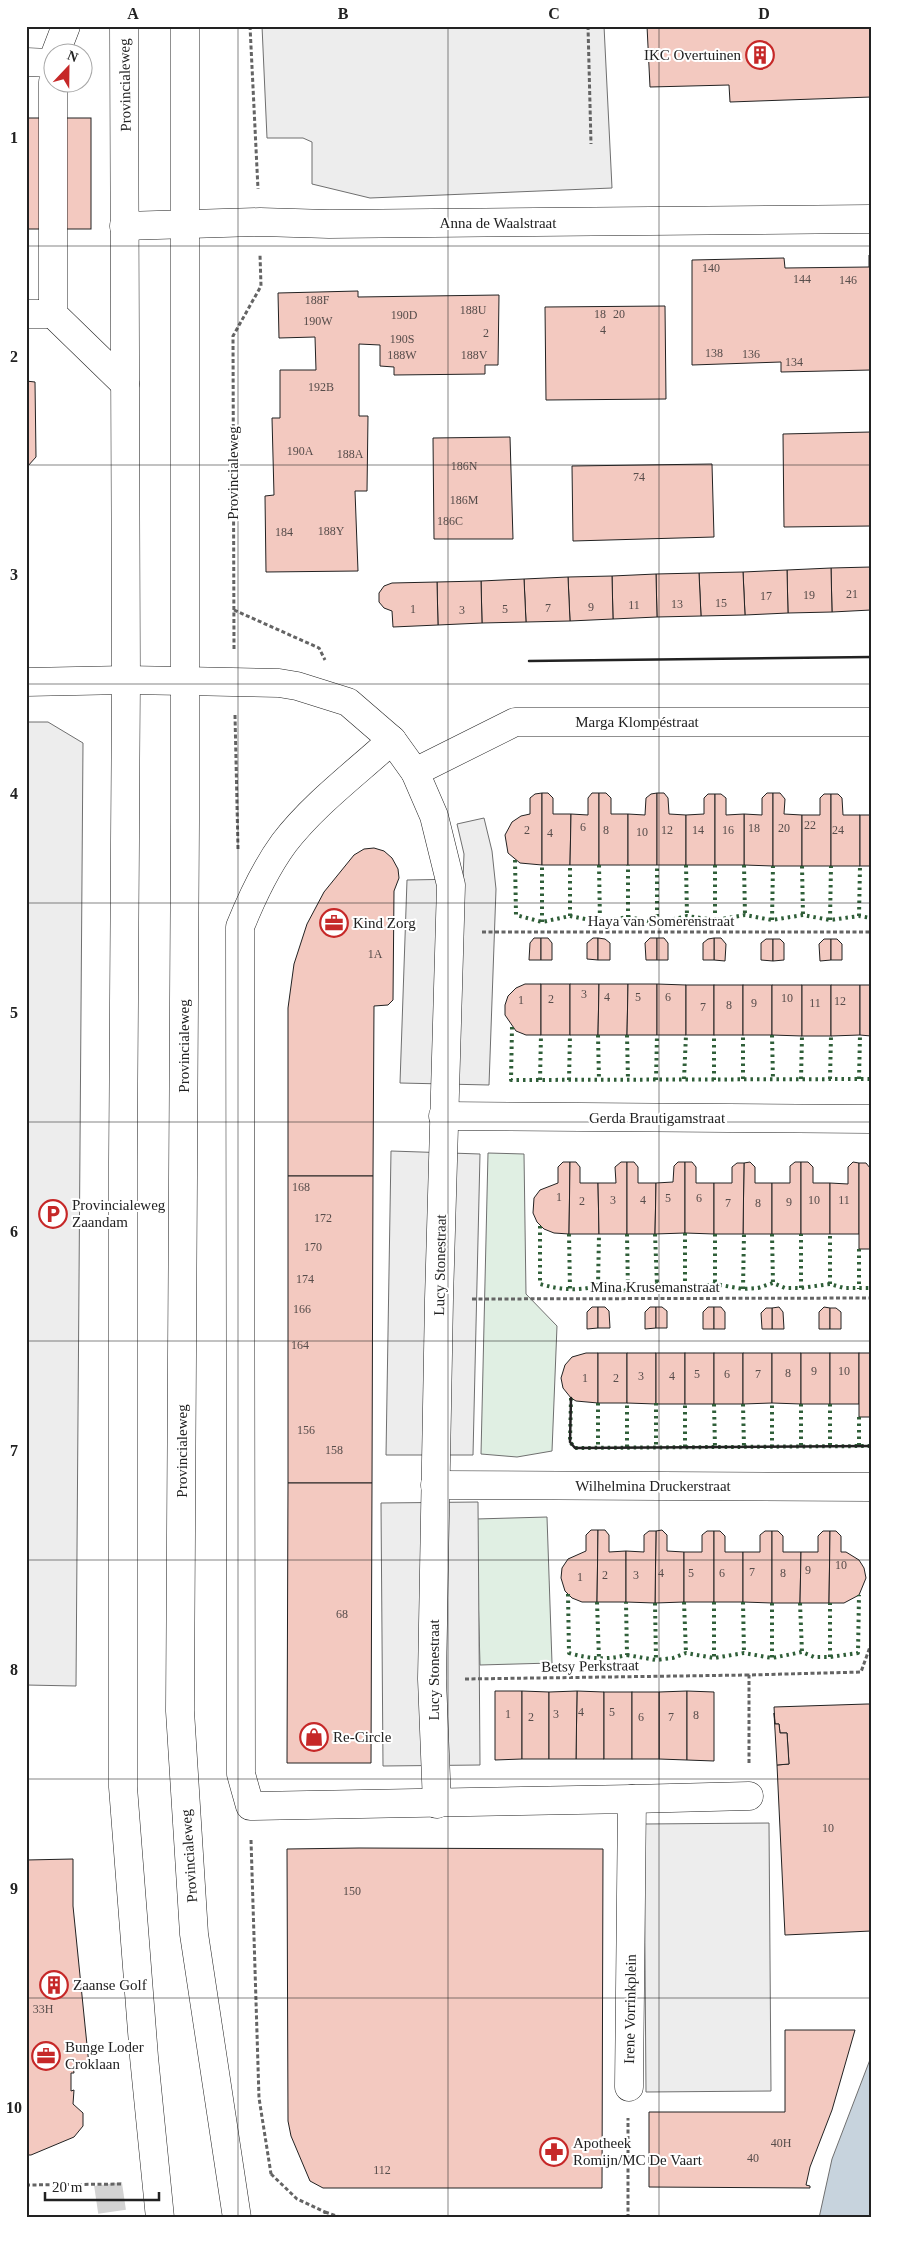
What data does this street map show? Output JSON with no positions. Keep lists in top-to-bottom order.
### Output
{
  "streets": {
    "street": [
      "Provincialeweg",
      "Anna de Waalstraat",
      "Marga Klompéstraat",
      "Gerda Brautigamstraat",
      "Lucy Stonestraat",
      "Wilhelmina Druckerstraat",
      "Irene Vorrinkplein"
    ],
    "path": ["Haya van Somerenstraat", "Mina Krusemanstraat", "Betsy Perkstraat"]
  },
  "crossings": [
    ["Provincialeweg", "Anna de Waalstraat"],
    ["Marga Klompéstraat", "Lucy Stonestraat"],
    ["Haya van Somerenstraat", "Lucy Stonestraat"],
    ["Gerda Brautigamstraat", "Lucy Stonestraat"],
    ["Lucy Stonestraat", "Mina Krusemanstraat"],
    ["Lucy Stonestraat", "Wilhelmina Druckerstraat"],
    ["Lucy Stonestraat", "Betsy Perkstraat"]
  ],
  "places": {
    "building": ["IKC Overtuinen", "Zaanse Golf"],
    "office": ["Kind Zorg", "Bunge Loder Croklaan"],
    "parking": ["Provincialeweg Zaandam"],
    "shop": ["Re-Circle"],
    "pharmacy": ["Apotheek Romijn/MC De Vaart"]
  },
  "house_numbers": [
    "140",
    "144",
    "146",
    "188F",
    "188U",
    "18",
    "20",
    "190D",
    "190W",
    "4",
    "2",
    "190S",
    "138",
    "136",
    "188W",
    "188V",
    "134",
    "192B",
    "190A",
    "188A",
    "186N",
    "74",
    "186M",
    "186C",
    "188Y",
    "184",
    "21",
    "19",
    "17",
    "15",
    "13",
    "11",
    "9",
    "7",
    "1",
    "5",
    "3",
    "22",
    "6",
    "18",
    "20",
    "2",
    "8",
    "12",
    "14",
    "16",
    "24",
    "10",
    "4",
    "1A",
    "3",
    "4",
    "5",
    "6",
    "10",
    "2",
    "1",
    "12",
    "9",
    "11",
    "8",
    "7",
    "168",
    "1",
    "5",
    "6",
    "3",
    "4",
    "10",
    "11",
    "2",
    "9",
    "7",
    "8",
    "172",
    "170",
    "174",
    "166",
    "164",
    "9",
    "10",
    "8",
    "5",
    "6",
    "7",
    "3",
    "4",
    "1",
    "2",
    "156",
    "158",
    "10",
    "9",
    "7",
    "4",
    "5",
    "6",
    "8",
    "2",
    "3",
    "1",
    "68",
    "4",
    "5",
    "1",
    "3",
    "8",
    "2",
    "6",
    "7",
    "10",
    "150",
    "33H",
    "40H",
    "40",
    "112"
  ],
  "scale_bar": "20 m",
  "north": "top",
  "grid": {
    "columns": [
      "A",
      "B",
      "C",
      "D"
    ],
    "rows": [
      "1",
      "2",
      "3",
      "4",
      "5",
      "6",
      "7",
      "8",
      "9",
      "10"
    ]
  }
}
